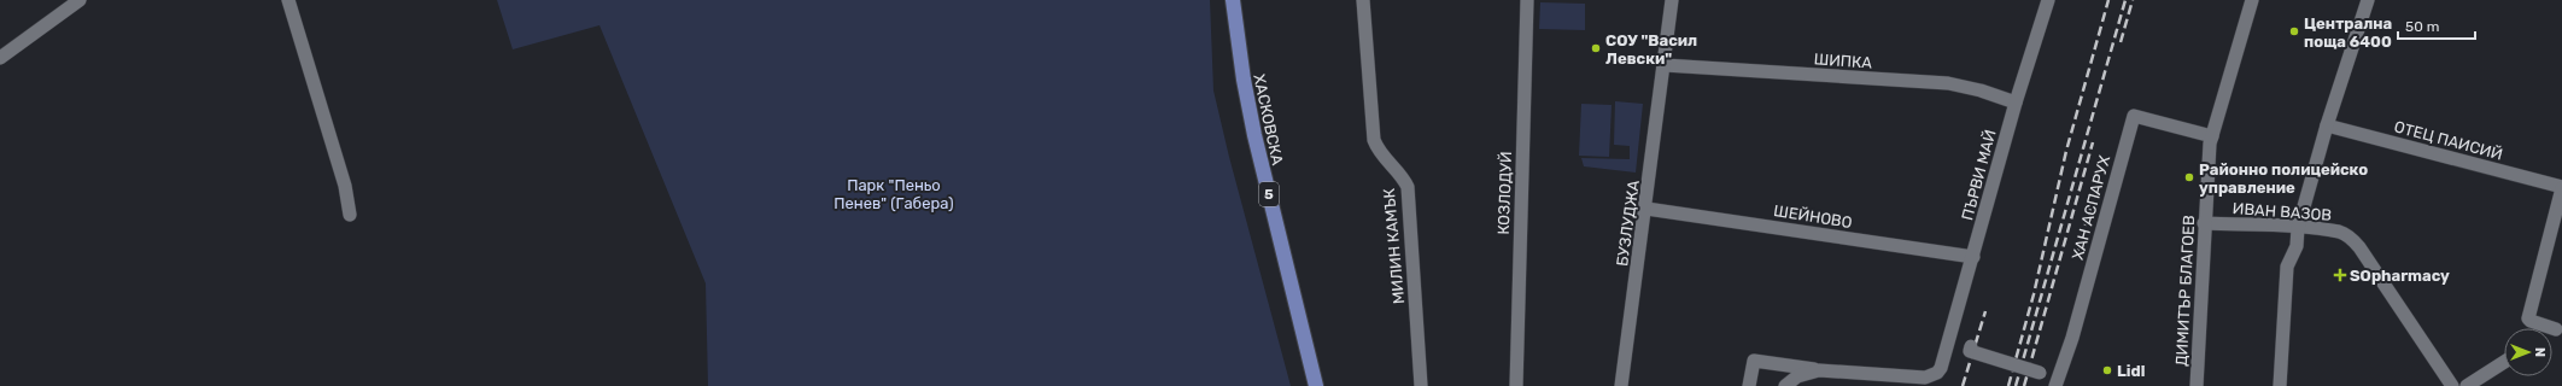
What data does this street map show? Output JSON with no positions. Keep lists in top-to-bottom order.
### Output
{
  "streets": {
    "main road": ["ХАСКОВСКА", "5"],
    "street": [
      "ШИПКА",
      "ОТЕЦ ПАИСИЙ",
      "ПЪРВИ МАЙ",
      "КОЗЛОДУЙ",
      "ХАН АСПАРУХ",
      "ИВАН ВАЗОВ",
      "ШЕЙНОВО",
      "БУЗЛУДЖА",
      "МИЛИН КАМЪК",
      "ДИМИТЪР БЛАГОЕВ"
    ]
  },
  "crossings": [
    ["ШИПКА", "ПЪРВИ МАЙ"],
    ["ШИПКА", "БУЗЛУДЖА"],
    ["ПЪРВИ МАЙ", "ШЕЙНОВО"],
    ["ХАН АСПАРУХ", "ДИМИТЪР БЛАГОЕВ"],
    ["ИВАН ВАЗОВ", "ДИМИТЪР БЛАГОЕВ"],
    ["ШЕЙНОВО", "БУЗЛУДЖА"]
  ],
  "parks": ["Парк \"Пеньо Пенев\" (Габера)"],
  "places": {
    "other": [
      "Централна поща 6400",
      "СОУ \"Васил Левски\"",
      "Районно полицейско управление",
      "Lidl"
    ],
    "health": ["SOpharmacy"]
  },
  "scale_bar": "50 m",
  "north": "right"
}
